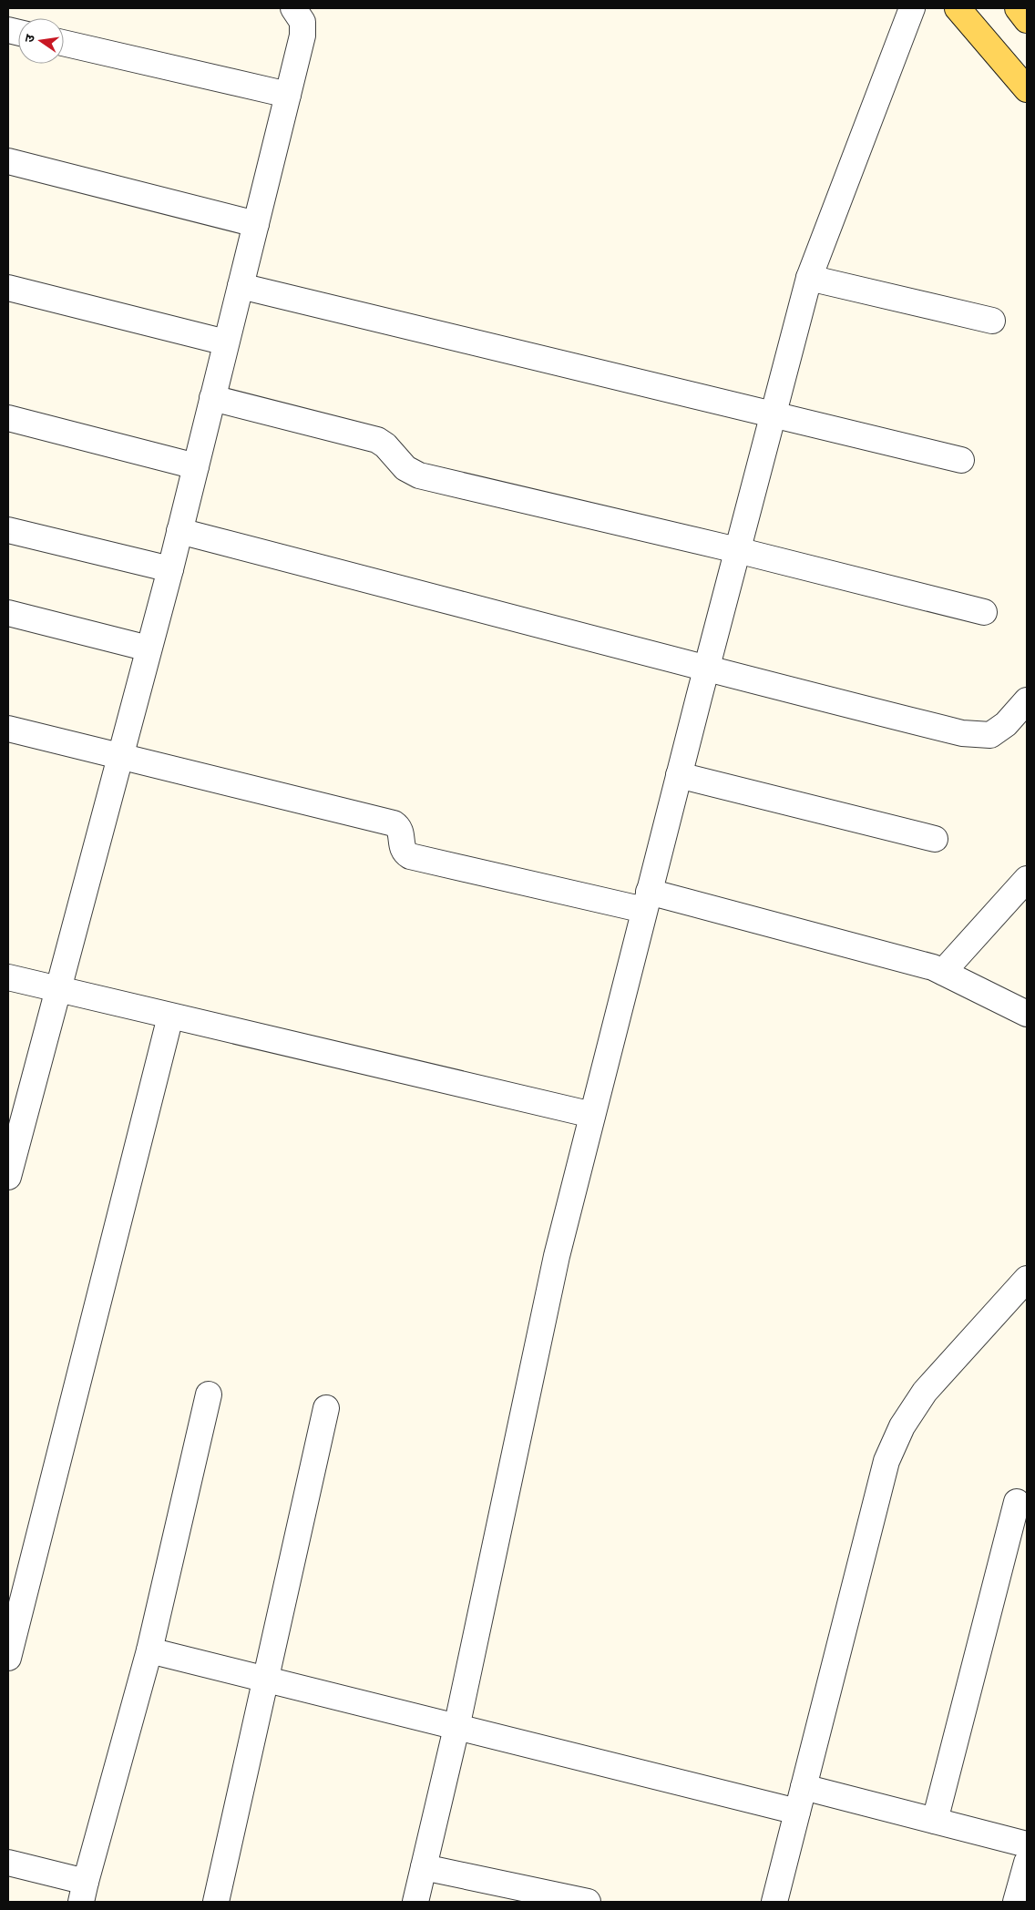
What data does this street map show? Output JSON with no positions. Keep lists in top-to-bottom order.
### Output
{
  "north": "left"
}
